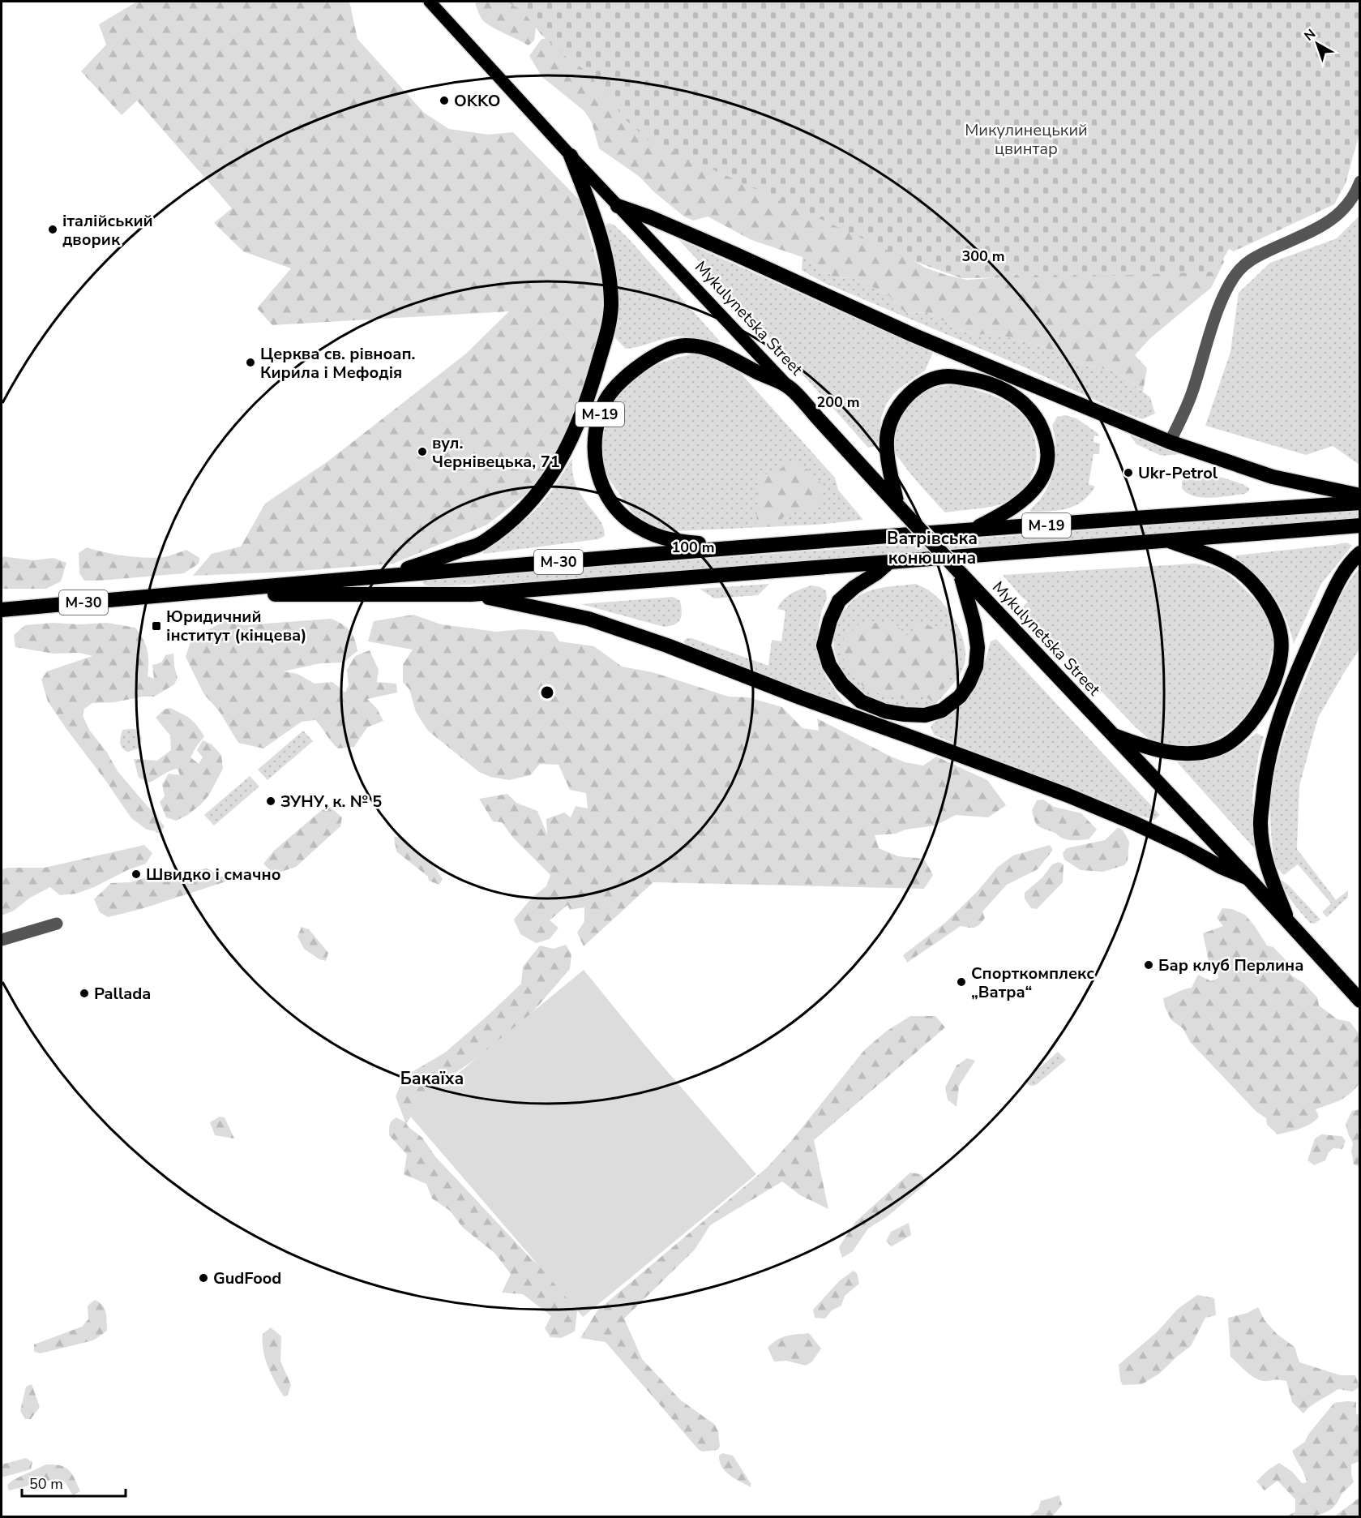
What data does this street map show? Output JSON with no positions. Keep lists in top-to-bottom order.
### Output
{
  "streets": {
    "highway": ["Mykulynetska Street", "М-19", "М-30"]
  },
  "crossings": [
    ["Mykulynetska Street", "М-19"],
    ["М-19", "М-30"]
  ],
  "districts": ["Ватрівська конюшина", "Бакаїха"],
  "parks": ["Микулинецький цвинтар"],
  "places": {
    "other": [
      "OKKO",
      "італійський дворик",
      "Церква св. рівноап. Кирила і Мефодія",
      "вул. Чернівецька, 71",
      "Ukr-Petrol",
      "ЗУНУ, к. № 5",
      "Швидко і смачно",
      "Бар клуб Перлина",
      "Спорткомплекс „Ватра“",
      "Pallada",
      "GudFood"
    ],
    "transit": ["Юридичний інститут (кінцева)"]
  },
  "scale_bar": "50 m",
  "north": "top left",
  "rings": ["300 m", "200 m", "100 m"]
}
